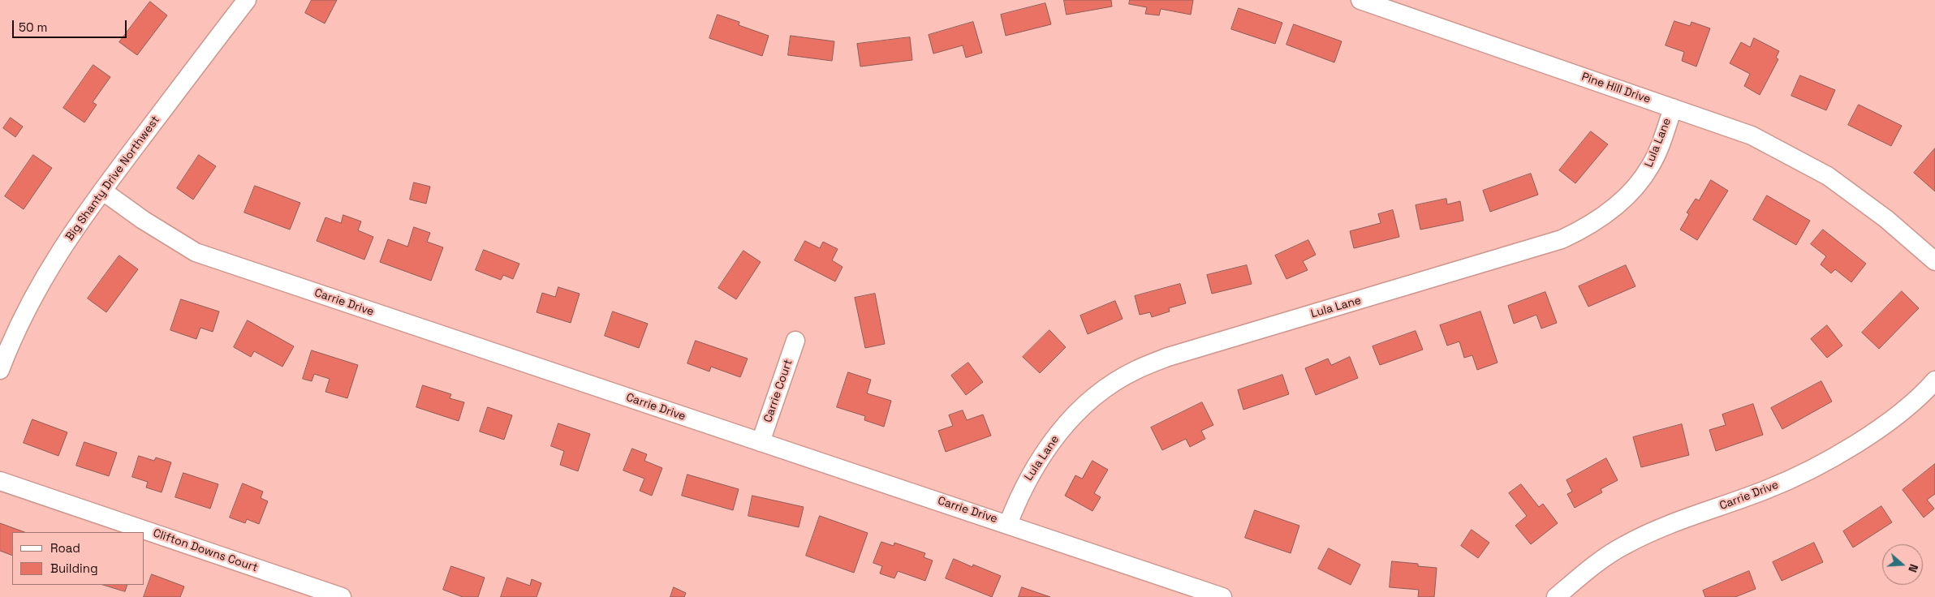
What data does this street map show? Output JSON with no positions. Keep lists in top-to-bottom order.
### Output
{
  "streets": {
    "street": [
      "Pine Hill Drive",
      "Lula Lane",
      "Big Shanty Drive Northwest",
      "Carrie Drive",
      "Carrie Court",
      "Clifton Downs Court"
    ]
  },
  "crossings": [
    ["Pine Hill Drive", "Lula Lane"],
    ["Lula Lane", "Carrie Drive"],
    ["Big Shanty Drive Northwest", "Carrie Drive"],
    ["Carrie Drive", "Carrie Court"]
  ],
  "legend": ["Road", "Building"],
  "scale_bar": "50 m",
  "north": "right"
}
